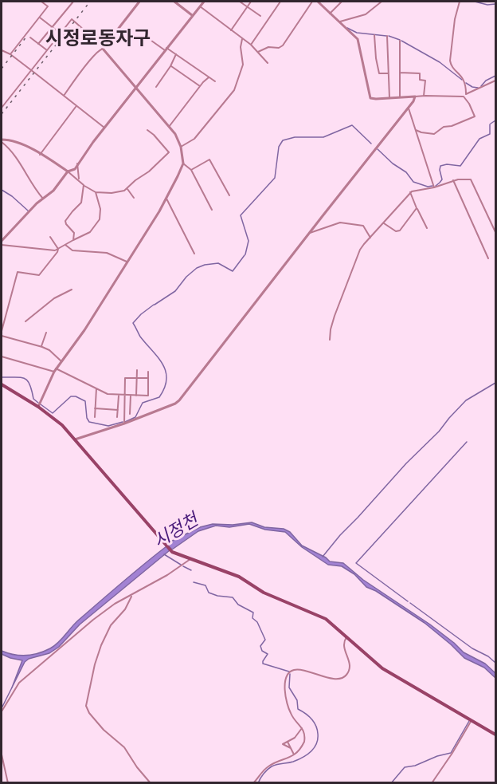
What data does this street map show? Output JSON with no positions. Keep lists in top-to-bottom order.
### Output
{
  "districts": ["시정로동자구"],
  "water": ["시정천"]
}
